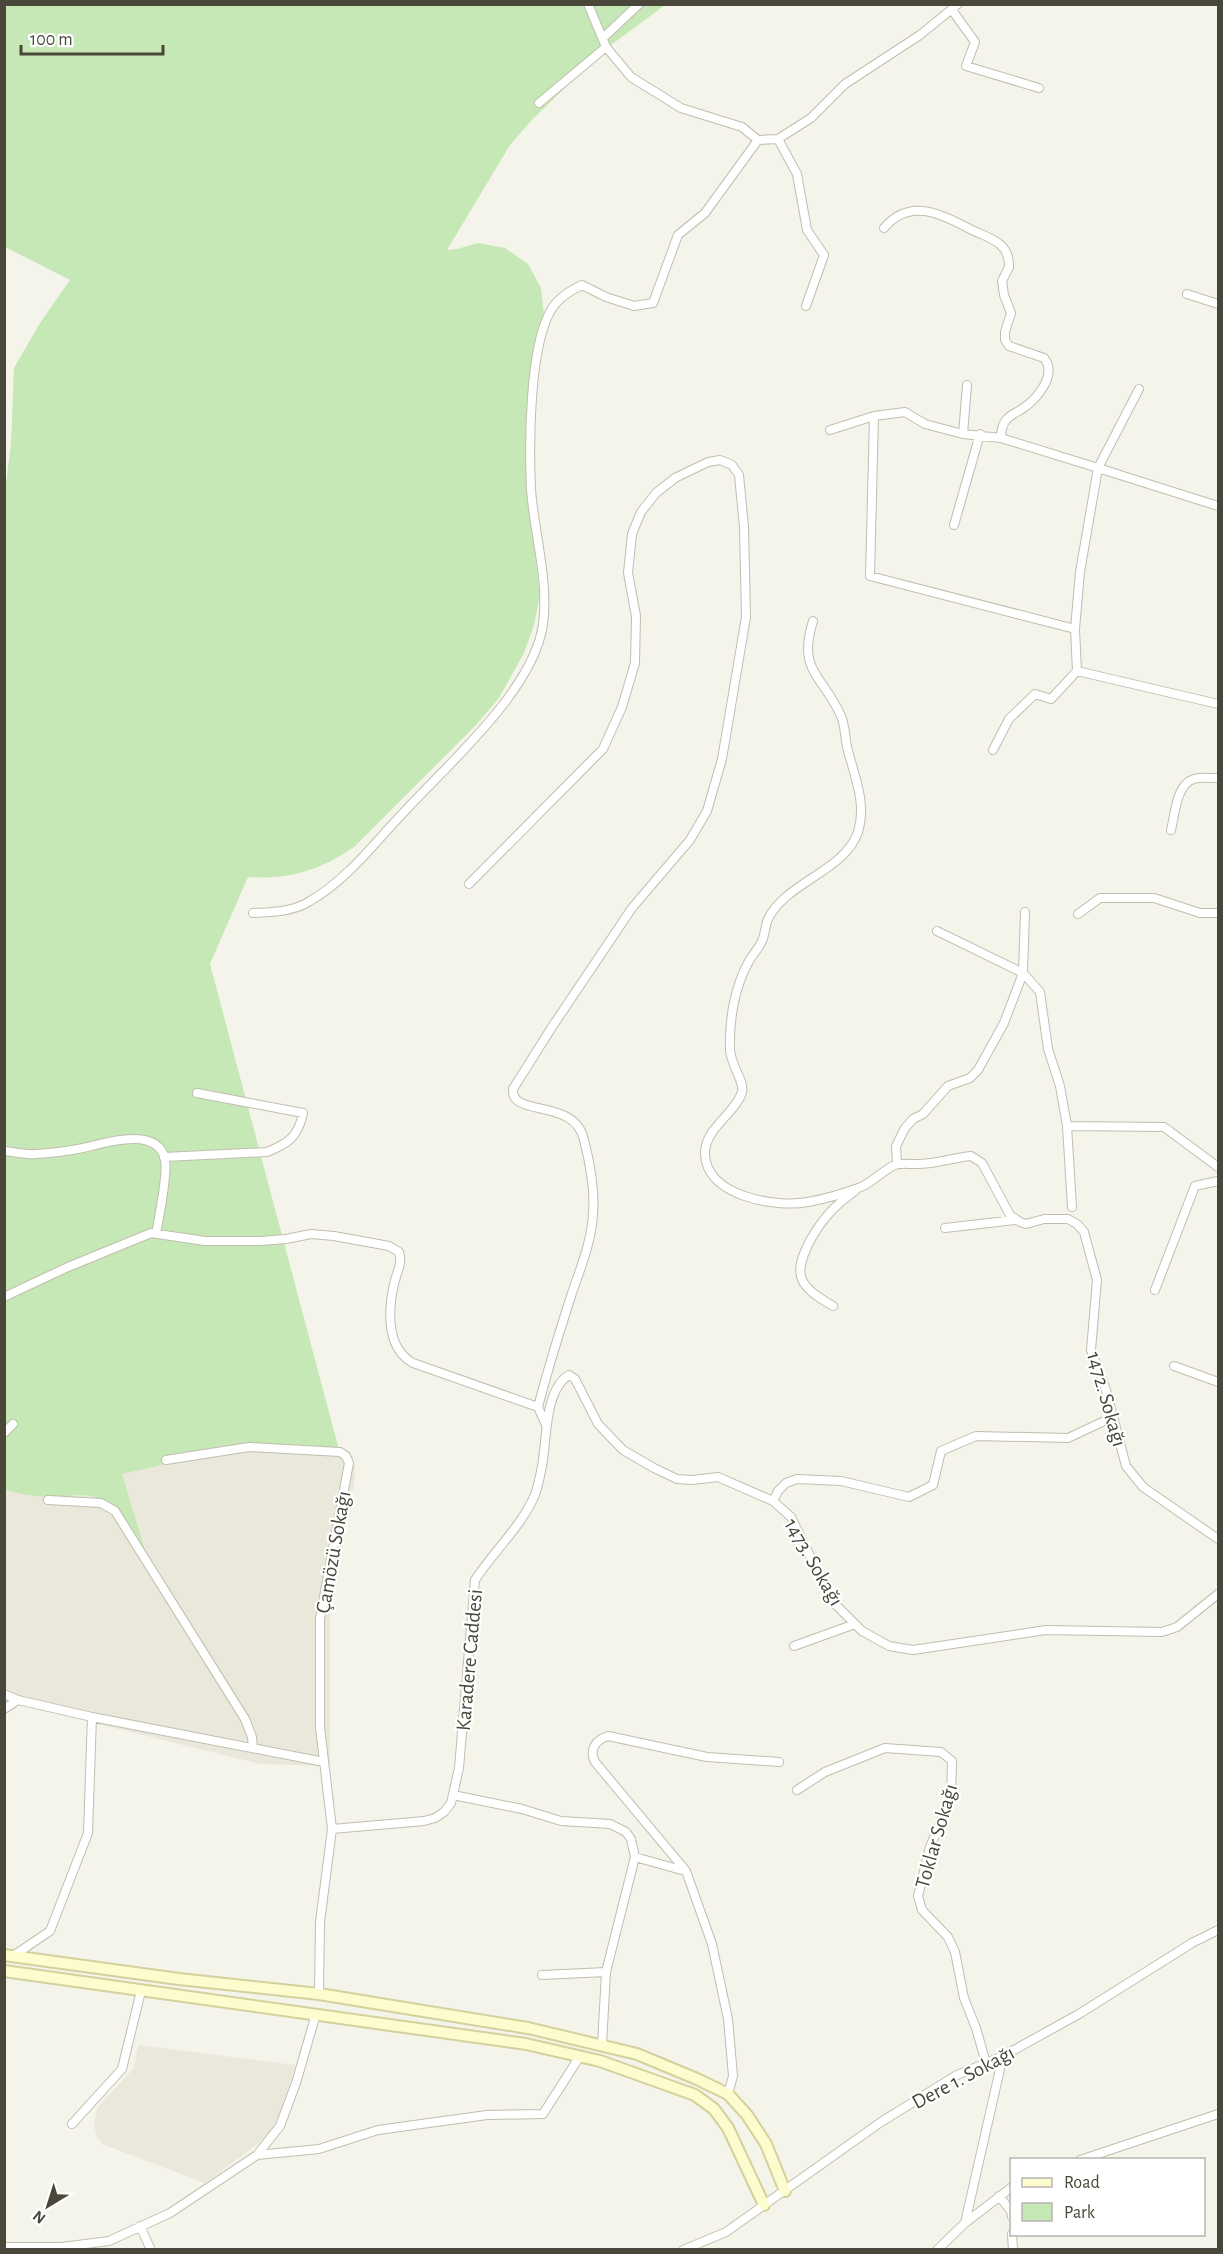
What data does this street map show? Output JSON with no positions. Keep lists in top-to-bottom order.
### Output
{
  "streets": {
    "street": [
      "1472. Sokağı",
      "Çamözü Sokağı",
      "1473. Sokağı",
      "Karadere Caddesi",
      "Toklar Sokağı",
      "Dere 1. Sokağı"
    ]
  },
  "crossings": [
    ["Çamözü Sokağı", "Karadere Caddesi"],
    ["1473. Sokağı", "Karadere Caddesi"],
    ["Toklar Sokağı", "Dere 1. Sokağı"]
  ],
  "legend": ["Road", "Park"],
  "scale_bar": "100 m",
  "north": "bottom left"
}
